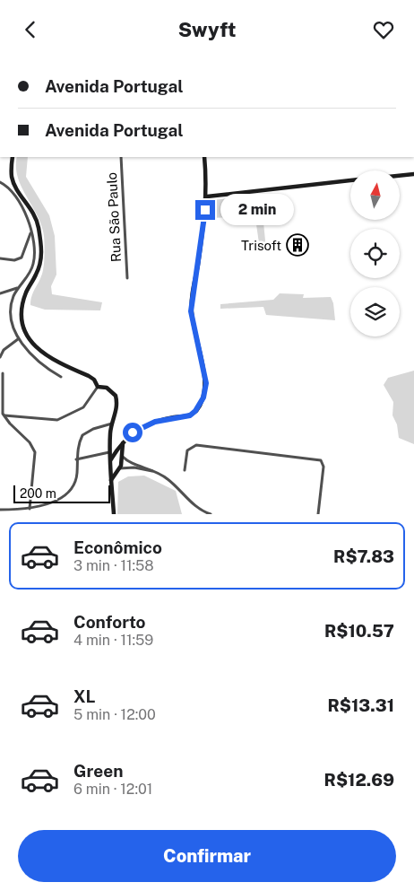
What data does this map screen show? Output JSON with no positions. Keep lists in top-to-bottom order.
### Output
{
  "streets": {
    "street": ["Rua São Paulo"]
  },
  "places": {
    "building": ["Trisoft"]
  },
  "scale_bar": "200 m",
  "north": "top",
  "page": {
    "header": "Swyft",
    "banner": ["Avenida Portugal", "Avenida Portugal"],
    "bubble": "2 min",
    "scale": "200 m",
    "list": [
      {
        "name": "Econômico",
        "note": "3 min · 11:58",
        "value": "R$7.83"
      },
      {
        "name": "Conforto",
        "note": "4 min · 11:59",
        "value": "R$10.57"
      },
      {
        "name": "XL",
        "note": "5 min · 12:00",
        "value": "R$13.31"
      },
      {
        "name": "Green",
        "note": "6 min · 12:01",
        "value": "R$12.69"
      }
    ],
    "buttons": "Confirmar"
  }
}
